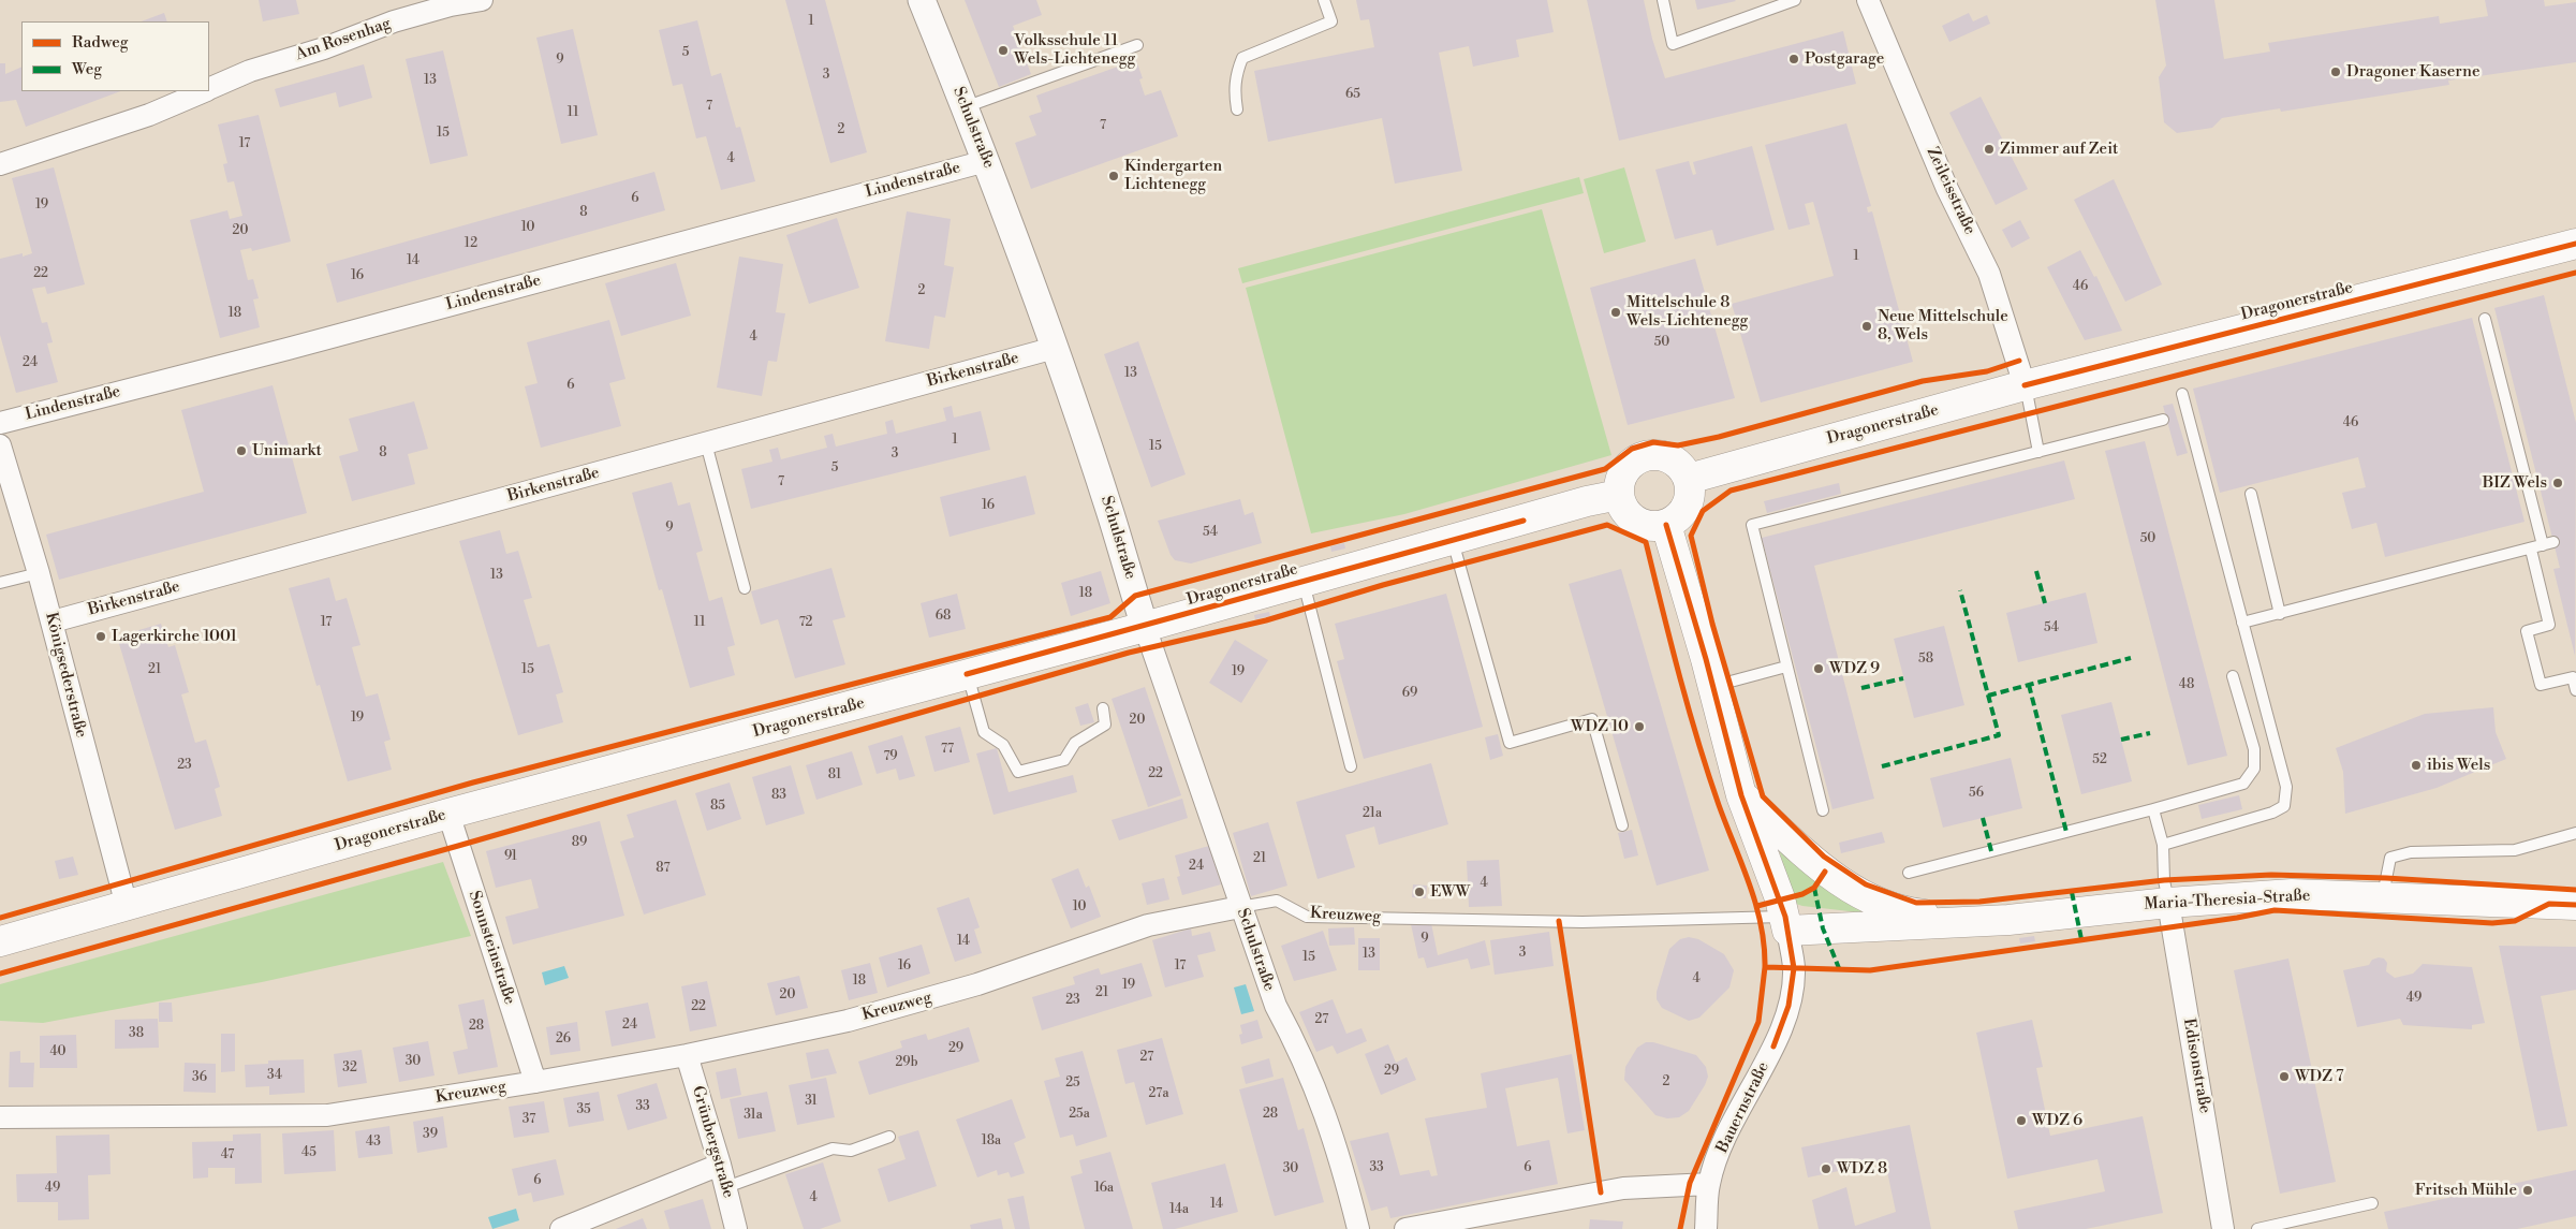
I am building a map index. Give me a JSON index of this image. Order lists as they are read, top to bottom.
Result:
{
  "streets": {
    "main road": ["Dragonerstraße", "Maria-Theresia-Straße", "Bauernstraße"],
    "street": [
      "Am Rosenhag",
      "Schulstraße",
      "Lindenstraße",
      "Zeileisstraße",
      "Birkenstraße",
      "Königsederstraße",
      "Kreuzweg",
      "Sonnsteinstraße",
      "Edisonstraße",
      "Grünbergstraße"
    ]
  },
  "crossings": [
    ["Schulstraße", "Lindenstraße"],
    ["Schulstraße", "Dragonerstraße"],
    ["Schulstraße", "Birkenstraße"],
    ["Schulstraße", "Kreuzweg"],
    ["Zeileisstraße", "Dragonerstraße"],
    ["Dragonerstraße", "Königsederstraße"],
    ["Dragonerstraße", "Sonnsteinstraße"],
    ["Dragonerstraße", "Bauernstraße"],
    ["Birkenstraße", "Königsederstraße"],
    ["Maria-Theresia-Straße", "Kreuzweg"],
    ["Maria-Theresia-Straße", "Edisonstraße"],
    ["Maria-Theresia-Straße", "Bauernstraße"],
    ["Kreuzweg", "Sonnsteinstraße"],
    ["Kreuzweg", "Bauernstraße"],
    ["Kreuzweg", "Grünbergstraße"]
  ],
  "places": [
    "Volksschule 11 Wels-Lichtenegg",
    "Postgarage",
    "Dragoner Kaserne",
    "Zimmer auf Zeit",
    "Kindergarten Lichtenegg",
    "Mittelschule 8 Wels-Lichtenegg",
    "Neue Mittelschule 8, Wels",
    "Unimarkt",
    "BIZ Wels",
    "Lagerkirche 1001",
    "WDZ 9",
    "WDZ 10",
    "ibis Wels",
    "EWW",
    "WDZ 7",
    "WDZ 6",
    "WDZ 8",
    "Fritsch Mühle"
  ],
  "house_numbers": [
    "1",
    "5",
    "9",
    "3",
    "13",
    "65",
    "7",
    "11",
    "7",
    "2",
    "15",
    "17",
    "4",
    "6",
    "19",
    "8",
    "10",
    "20",
    "12",
    "1",
    "14",
    "22",
    "16",
    "46",
    "2",
    "18",
    "4",
    "50",
    "24",
    "13",
    "6",
    "46",
    "1",
    "15",
    "8",
    "3",
    "5",
    "7",
    "16",
    "9",
    "54",
    "50",
    "13",
    "18",
    "68",
    "17",
    "11",
    "72",
    "54",
    "58",
    "21",
    "15",
    "19",
    "48",
    "69",
    "19",
    "20",
    "77",
    "79",
    "52",
    "23",
    "22",
    "81",
    "56",
    "83",
    "85",
    "21a",
    "89",
    "91",
    "21",
    "24",
    "87",
    "4",
    "10",
    "9",
    "14",
    "3",
    "13",
    "15",
    "16",
    "17",
    "4",
    "18",
    "19",
    "21",
    "20",
    "49",
    "23",
    "22",
    "27",
    "24",
    "28",
    "38",
    "26",
    "29",
    "40",
    "27",
    "30",
    "29b",
    "32",
    "29",
    "34",
    "36",
    "2",
    "25",
    "27a",
    "31",
    "33",
    "35",
    "25a",
    "28",
    "31a",
    "37",
    "39",
    "18a",
    "43",
    "45",
    "47",
    "33",
    "6",
    "30",
    "6",
    "49",
    "16a",
    "4",
    "14",
    "14a"
  ],
  "legend": ["Radweg", "Weg"]
}
